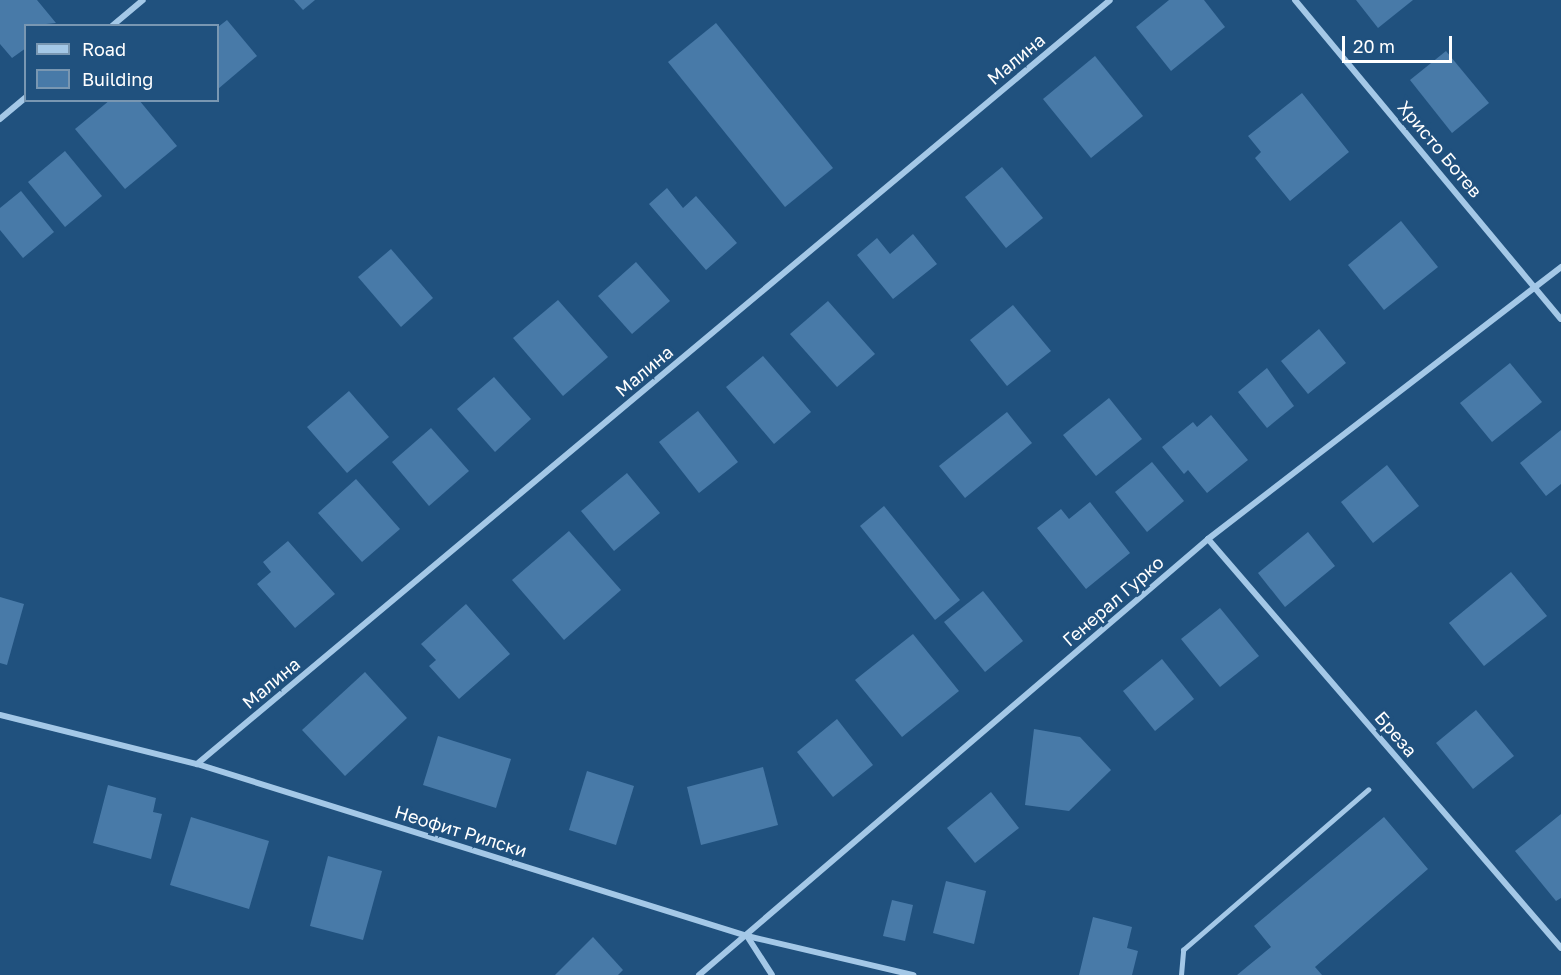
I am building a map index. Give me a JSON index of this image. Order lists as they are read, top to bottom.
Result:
{
  "streets": {
    "street": [
      "Малина",
      "Христо Ботев",
      "Генерал Гурко",
      "Бреза",
      "Неофит Рилски"
    ]
  },
  "crossings": [
    ["Малина", "Неофит Рилски"],
    ["Христо Ботев", "Генерал Гурко"],
    ["Генерал Гурко", "Бреза"],
    ["Генерал Гурко", "Неофит Рилски"]
  ],
  "legend": ["Road", "Building"],
  "scale_bar": "20 m"
}
